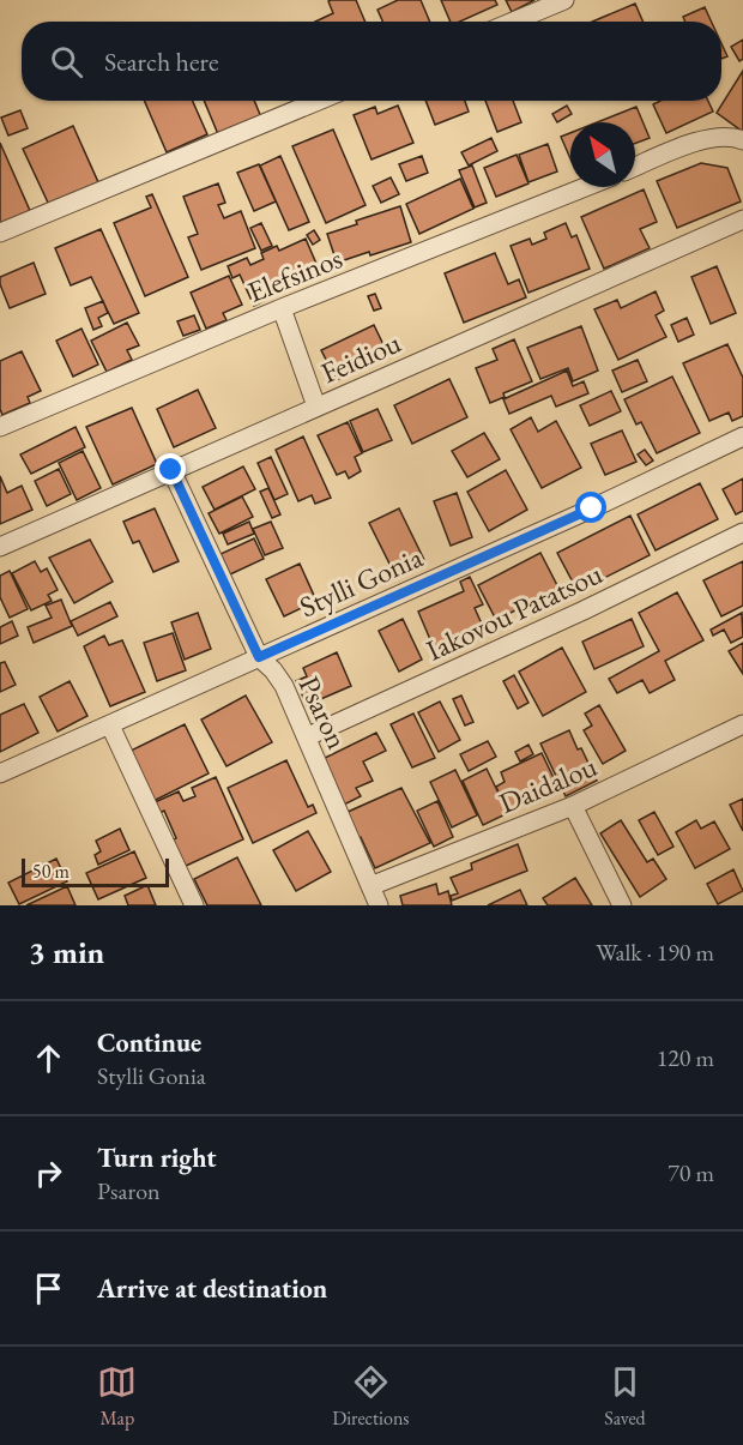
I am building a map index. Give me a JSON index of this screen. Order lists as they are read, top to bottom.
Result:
{
  "streets": {
    "street": [
      "Elefsinos",
      "Feidiou",
      "Stylli Gonia",
      "Iakovou Patatsou",
      "Psaron",
      "Daidalou"
    ]
  },
  "crossings": [
    ["Feidiou", "Psaron"],
    ["Stylli Gonia", "Psaron"],
    ["Iakovou Patatsou", "Psaron"],
    ["Psaron", "Daidalou"]
  ],
  "scale_bar": "50 m",
  "north": "top left",
  "page": {
    "search": "Search here",
    "scale": "50 m",
    "heading": ["3 min", "Walk · 190 m"],
    "list": [
      ["Continue", "Stylli Gonia", "120 m"],
      ["Turn right", "Psaron", "70 m"],
      "Arrive at destination"
    ],
    "nav": ["Map", "Directions", "Saved"]
  }
}
